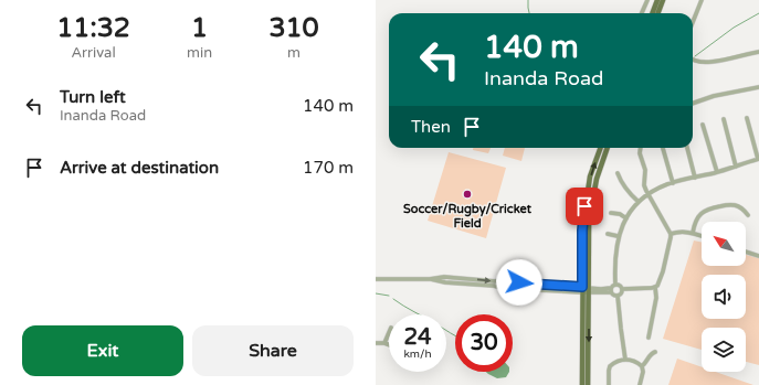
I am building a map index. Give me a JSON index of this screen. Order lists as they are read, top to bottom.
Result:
{
  "places": ["Soccer/Rugby/Cricket Field"],
  "north": "top left",
  "page": {
    "eta": [
      "11:32",
      "Arrival",
      "1",
      "min",
      "310",
      "m"
    ],
    "turn": ["140 m", "Inanda Road"],
    "list": [
      {
        "name": "Turn left",
        "note": "Inanda Road",
        "value": "140 m"
      },
      {
        "name": "Arrive at destination",
        "value": "170 m"
      }
    ],
    "then": "Then",
    "speed": "24 km/h",
    "limit": "30",
    "buttons": ["Exit", "Share"]
  }
}
